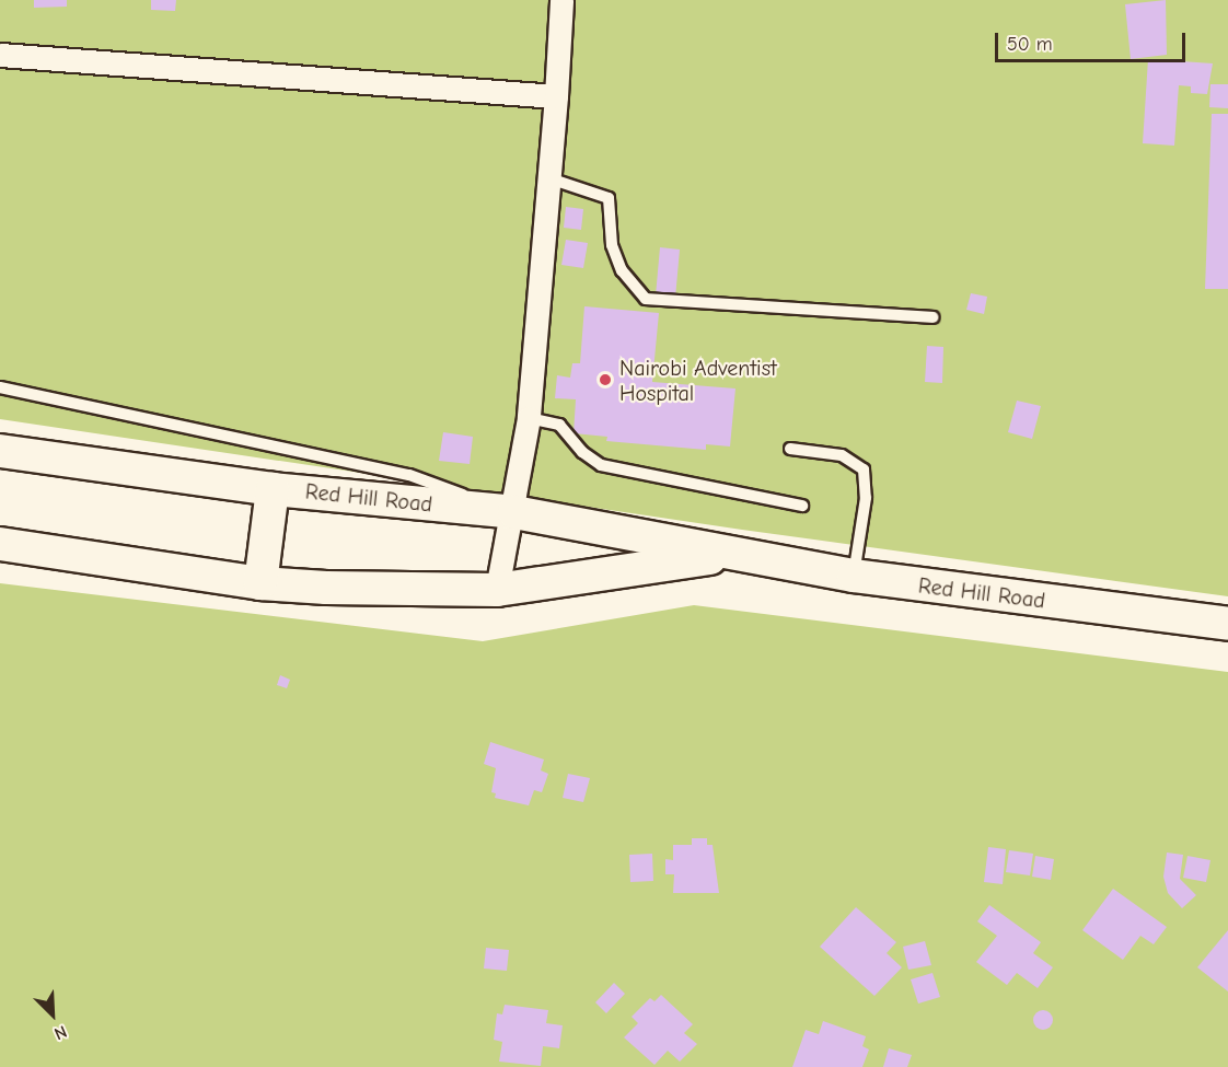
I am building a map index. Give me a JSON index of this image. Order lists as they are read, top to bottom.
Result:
{
  "streets": {
    "main road": ["Red Hill Road"]
  },
  "places": ["Nairobi Adventist Hospital"],
  "scale_bar": "50 m",
  "north": "bottom right"
}
